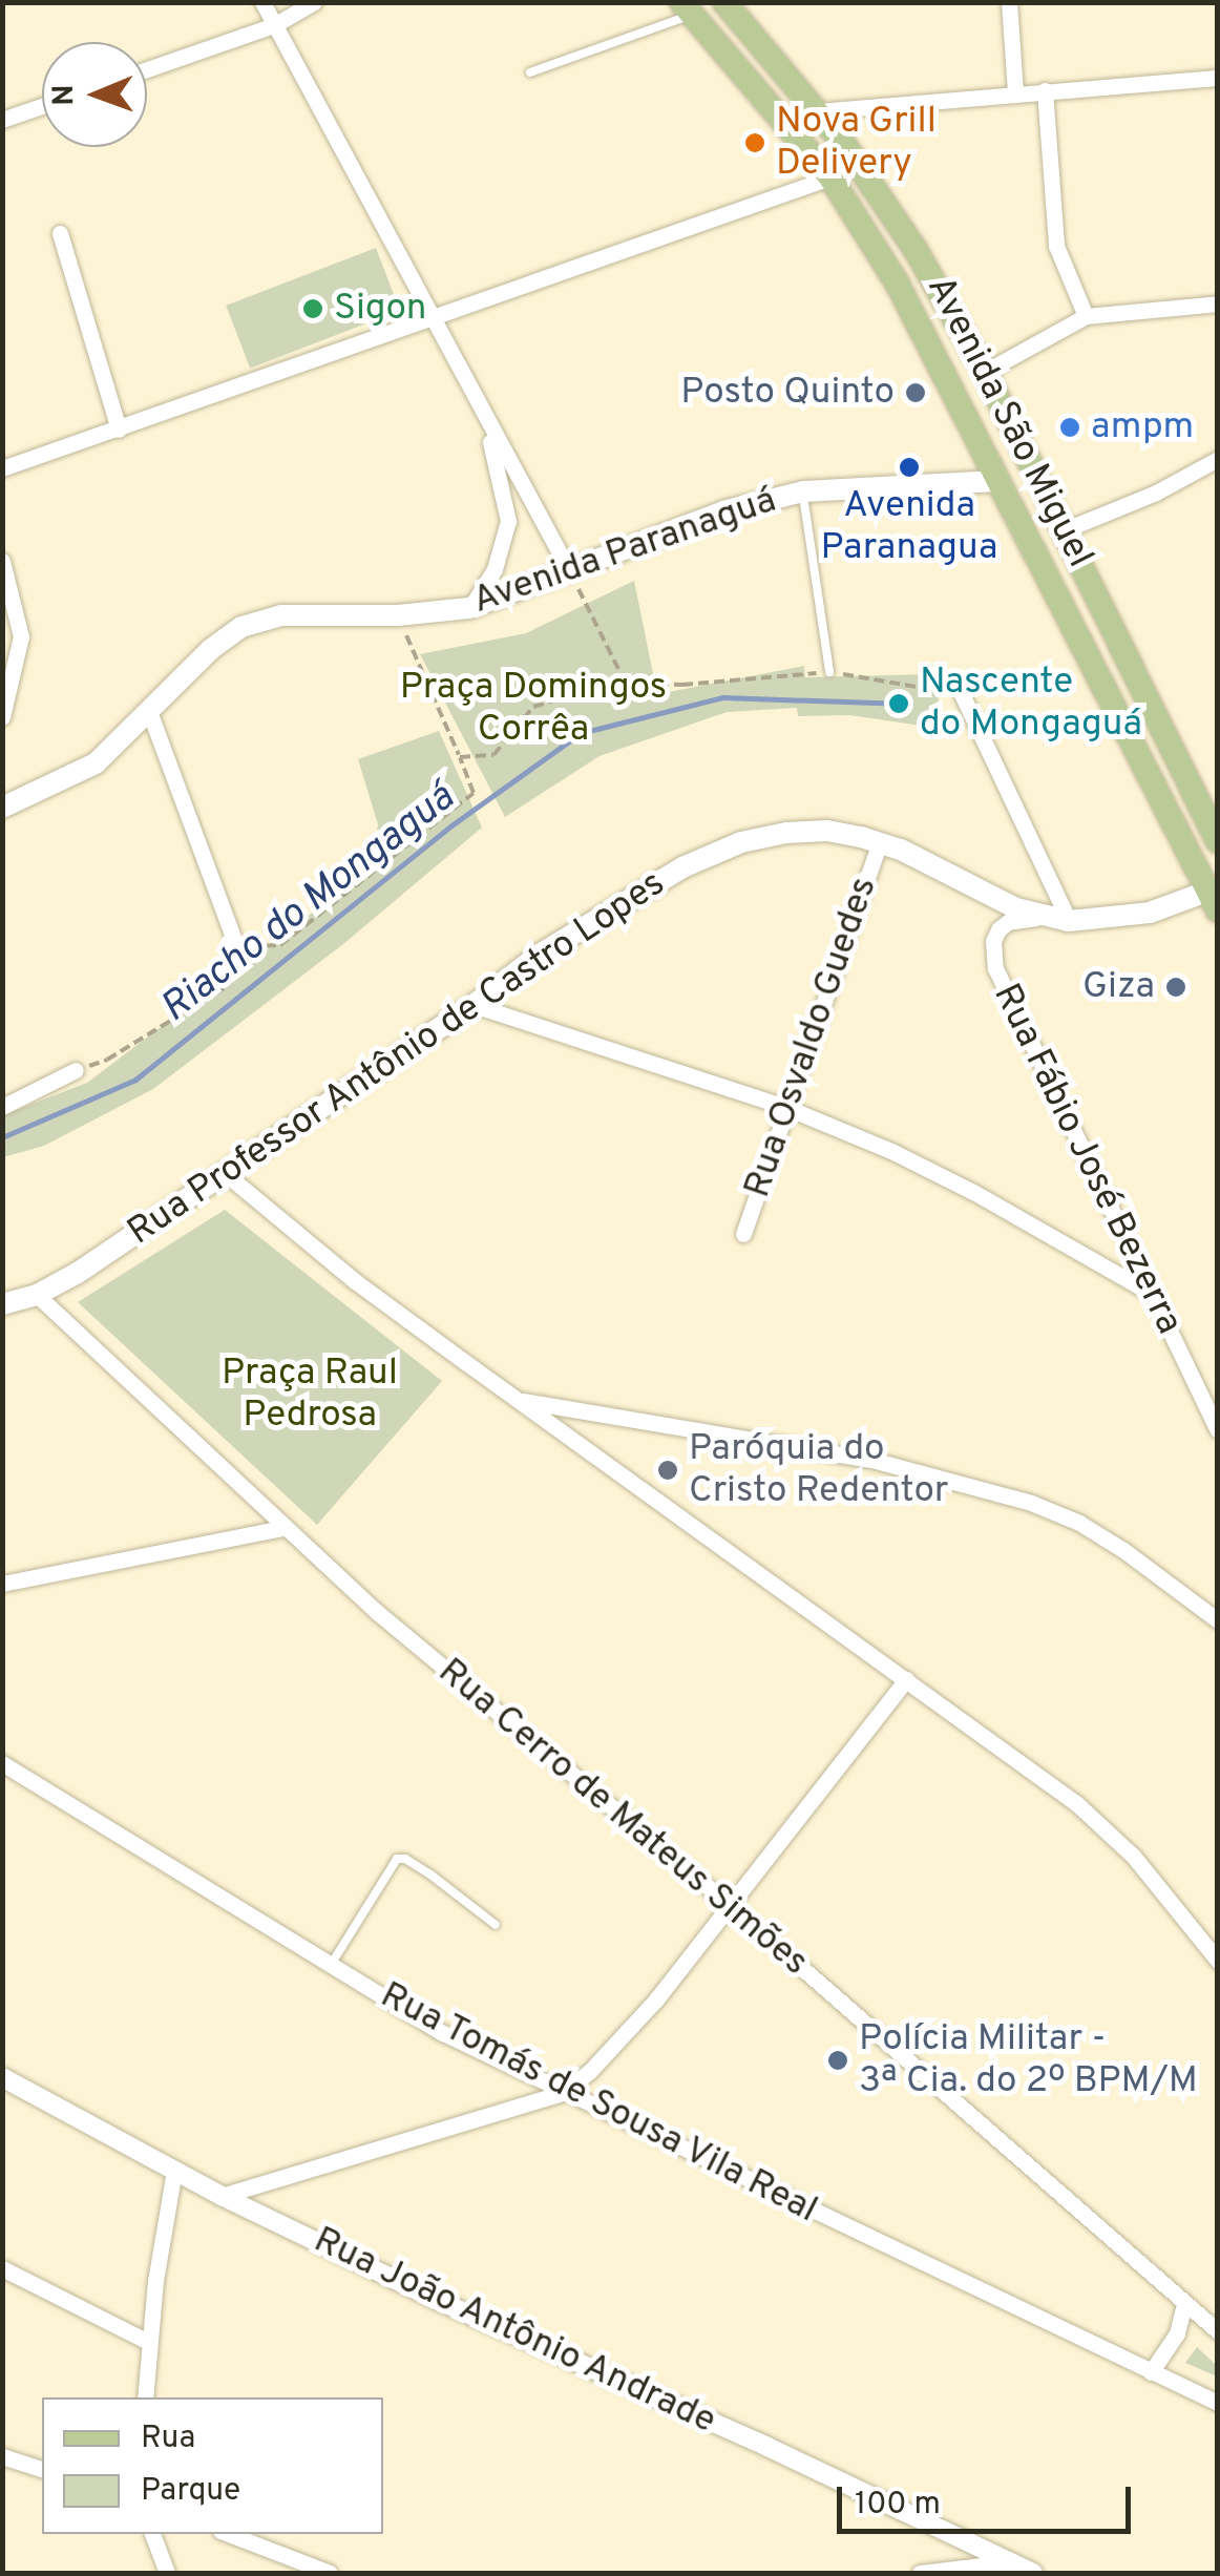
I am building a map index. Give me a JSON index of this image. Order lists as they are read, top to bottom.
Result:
{
  "streets": {
    "main road": ["Avenida São Miguel", "Avenida Paranaguá", "Rua Professor Antônio de Castro Lopes"],
    "street": [
      "Rua Osvaldo Guedes",
      "Rua Fábio José Bezerra",
      "Rua Cerro de Mateus Simões",
      "Rua Tomás de Sousa Vila Real",
      "Rua João Antônio Andrade"
    ]
  },
  "crossings": [
    ["Avenida São Miguel", "Avenida Paranaguá"],
    ["Avenida São Miguel", "Rua Professor Antônio de Castro Lopes"],
    ["Rua Osvaldo Guedes", "Rua Professor Antônio de Castro Lopes"],
    ["Rua Professor Antônio de Castro Lopes", "Rua Fábio José Bezerra"],
    ["Rua Professor Antônio de Castro Lopes", "Rua Cerro de Mateus Simões"]
  ],
  "water": ["Riacho do Mongaguá"],
  "parks": ["Praça Domingos Corrêa", "Praça Raul Pedrosa"],
  "places": [
    "Nova Grill Delivery",
    "Sigon",
    "Posto Quinto",
    "ampm",
    "Avenida Paranagua",
    "Nascente do Mongaguá",
    "Giza",
    "Paróquia do Cristo Redentor",
    "Polícia Militar - 3ª Cia. do 2º BPM/M"
  ],
  "legend": ["Rua", "Parque"],
  "scale_bar": "100 m",
  "north": "left"
}
